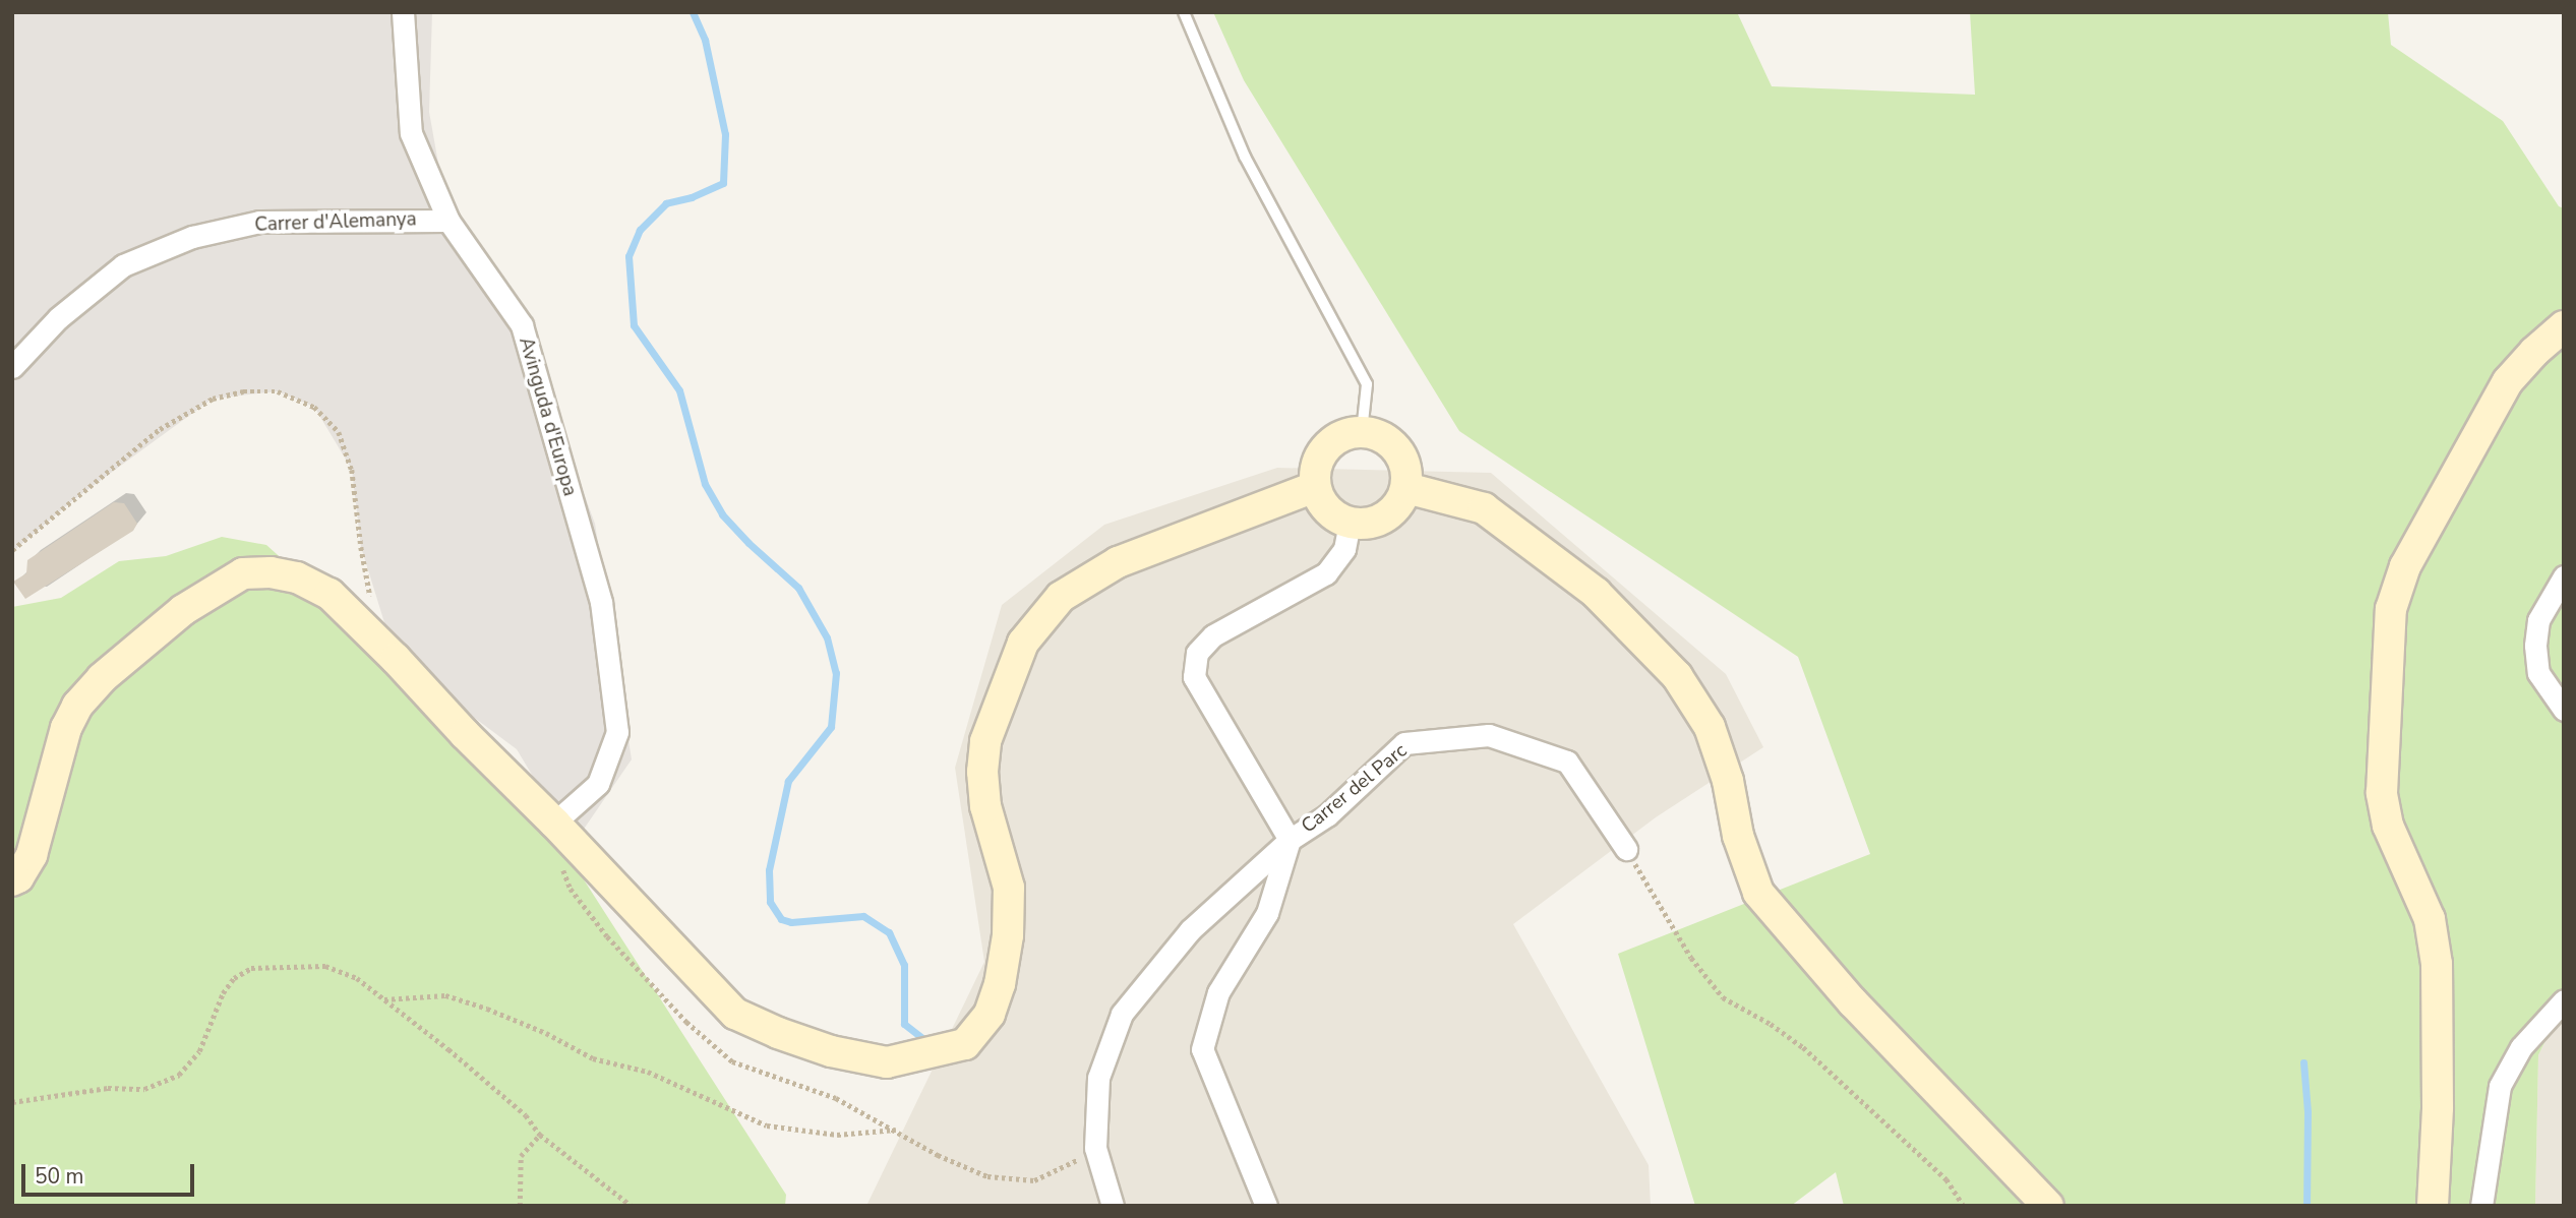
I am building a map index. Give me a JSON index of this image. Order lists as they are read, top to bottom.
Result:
{
  "streets": {
    "street": ["Carrer d'Alemanya", "Avinguda d'Europa", "Carrer del Parc"]
  },
  "crossings": [
    ["Carrer d'Alemanya", "Avinguda d'Europa"]
  ],
  "scale_bar": "50 m"
}
